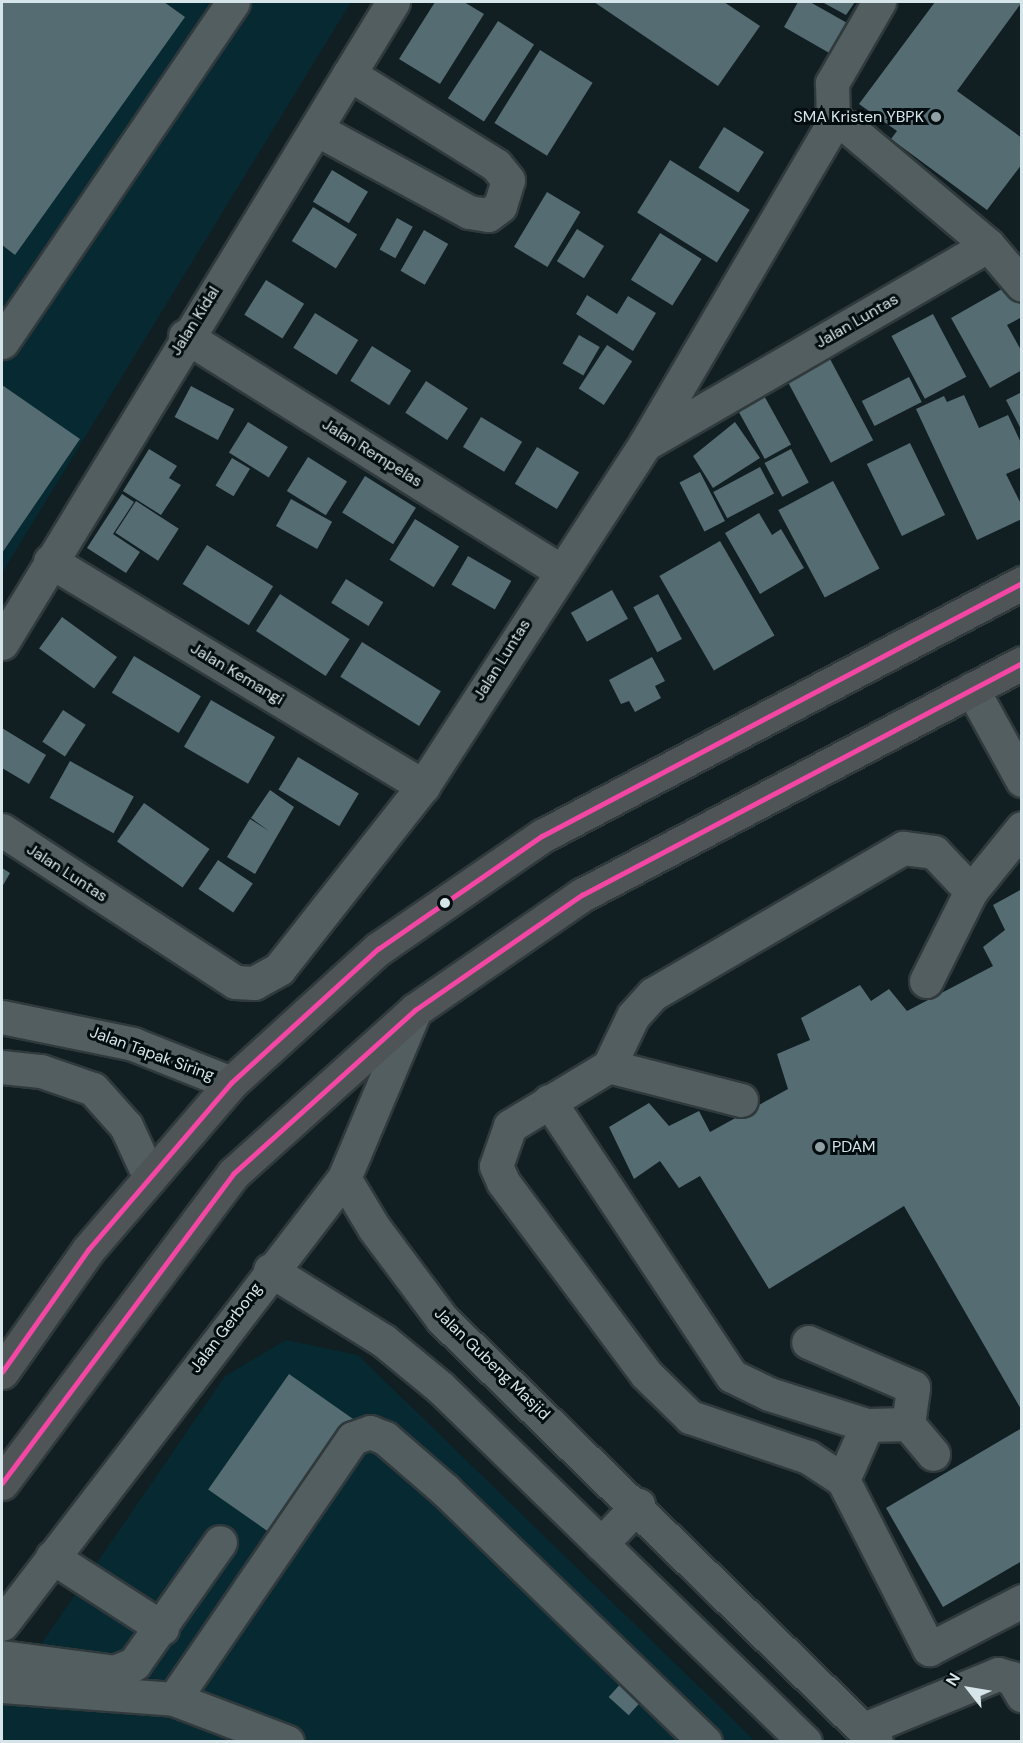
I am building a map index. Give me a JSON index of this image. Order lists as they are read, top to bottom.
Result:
{
  "streets": {
    "street": [
      "Jalan Kidal",
      "Jalan Luntas",
      "Jalan Rempelas",
      "Jalan Kemangi",
      "Jalan Tapak Siring",
      "Jalan Gerbong",
      "Jalan Gubeng Masjid"
    ]
  },
  "crossings": [
    ["Jalan Kidal", "Jalan Rempelas"],
    ["Jalan Kidal", "Jalan Kemangi"],
    ["Jalan Luntas", "Jalan Rempelas"],
    ["Jalan Luntas", "Jalan Kemangi"],
    ["Jalan Gerbong", "Jalan Gubeng Masjid"]
  ],
  "places": ["SMA Kristen YBPK", "PDAM"],
  "north": "top left"
}
